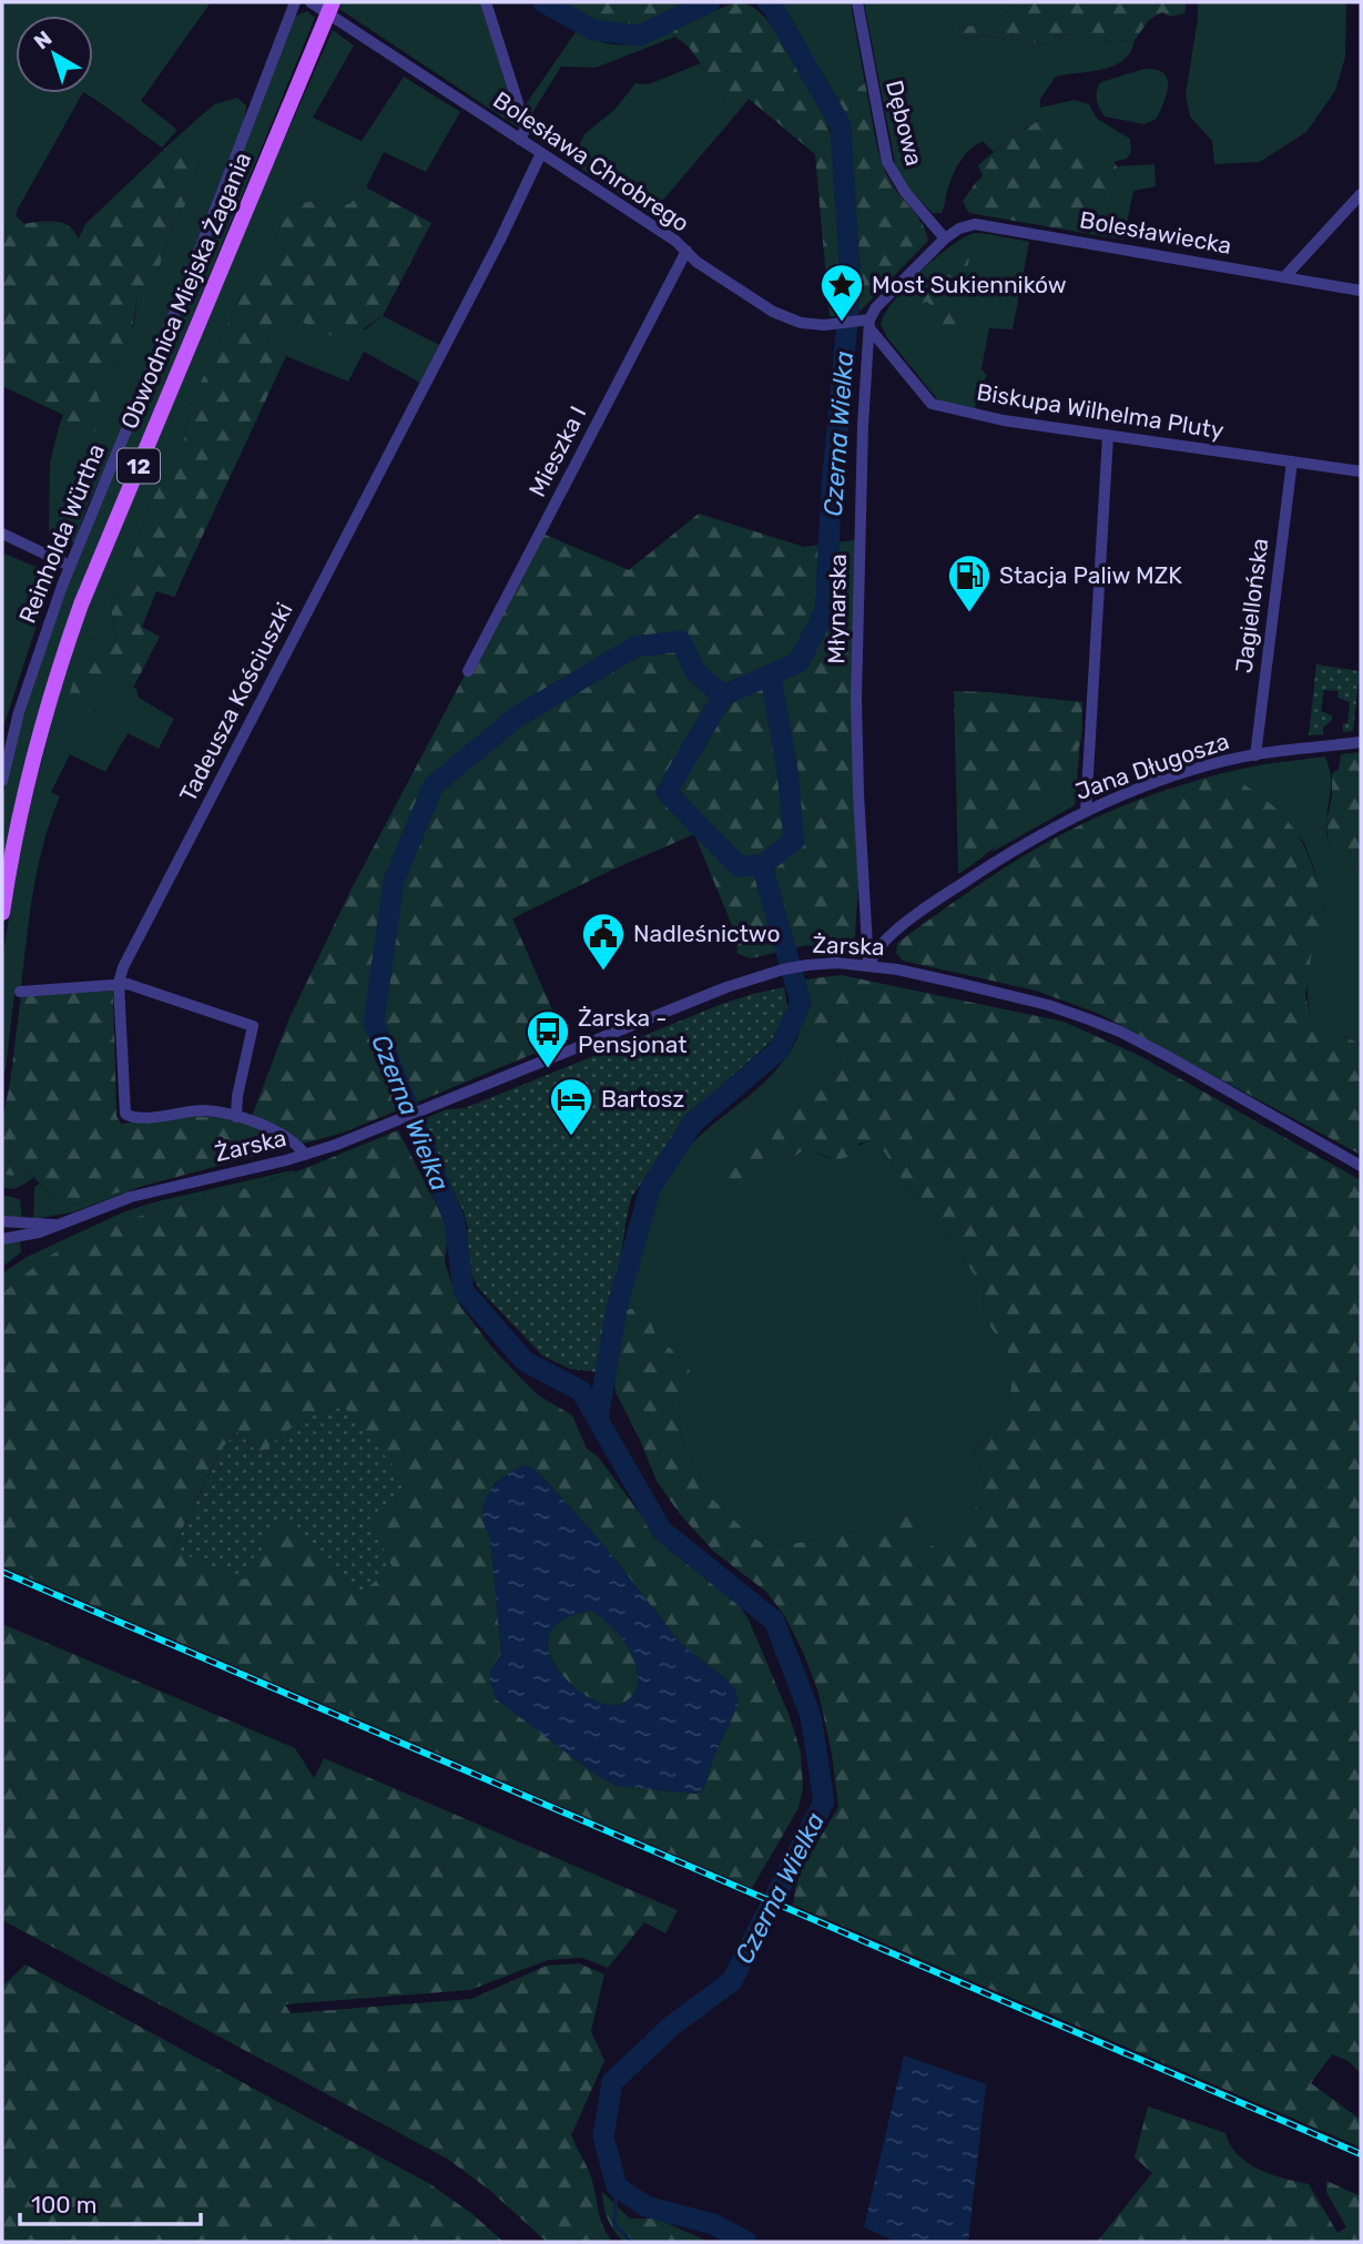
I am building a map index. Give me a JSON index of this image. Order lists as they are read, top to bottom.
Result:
{
  "streets": {
    "main road": ["Obwodnica Miejska Żagania", "12"],
    "street": [
      "Dębowa",
      "Bolesława Chrobrego",
      "Bolesławiecka",
      "Biskupa Wilhelma Pluty",
      "Mieszka I",
      "Reinholda Würtha",
      "Jagiellońska",
      "Młynarska",
      "Tadeusza Kościuszki",
      "Jana Długosza",
      "Żarska"
    ]
  },
  "crossings": [
    ["Dębowa", "Bolesławiecka"],
    ["Bolesława Chrobrego", "Biskupa Wilhelma Pluty"],
    ["Bolesława Chrobrego", "Mieszka I"],
    ["Bolesława Chrobrego", "Młynarska"],
    ["Bolesława Chrobrego", "Tadeusza Kościuszki"],
    ["Biskupa Wilhelma Pluty", "Jagiellońska"],
    ["Biskupa Wilhelma Pluty", "Młynarska"],
    ["Jagiellońska", "Jana Długosza"],
    ["Młynarska", "Jana Długosza"],
    ["Młynarska", "Żarska"],
    ["Tadeusza Kościuszki", "Żarska"],
    ["Jana Długosza", "Żarska"]
  ],
  "water": ["Czerna Wielka"],
  "places": {
    "place": ["Most Sukienników"],
    "fuel station": ["Stacja Paliw MZK"],
    "public building": ["Nadleśnictwo"],
    "bus stop": ["Żarska - Pensjonat"],
    "hotel": ["Bartosz"]
  },
  "scale_bar": "100 m",
  "north": "top left"
}
